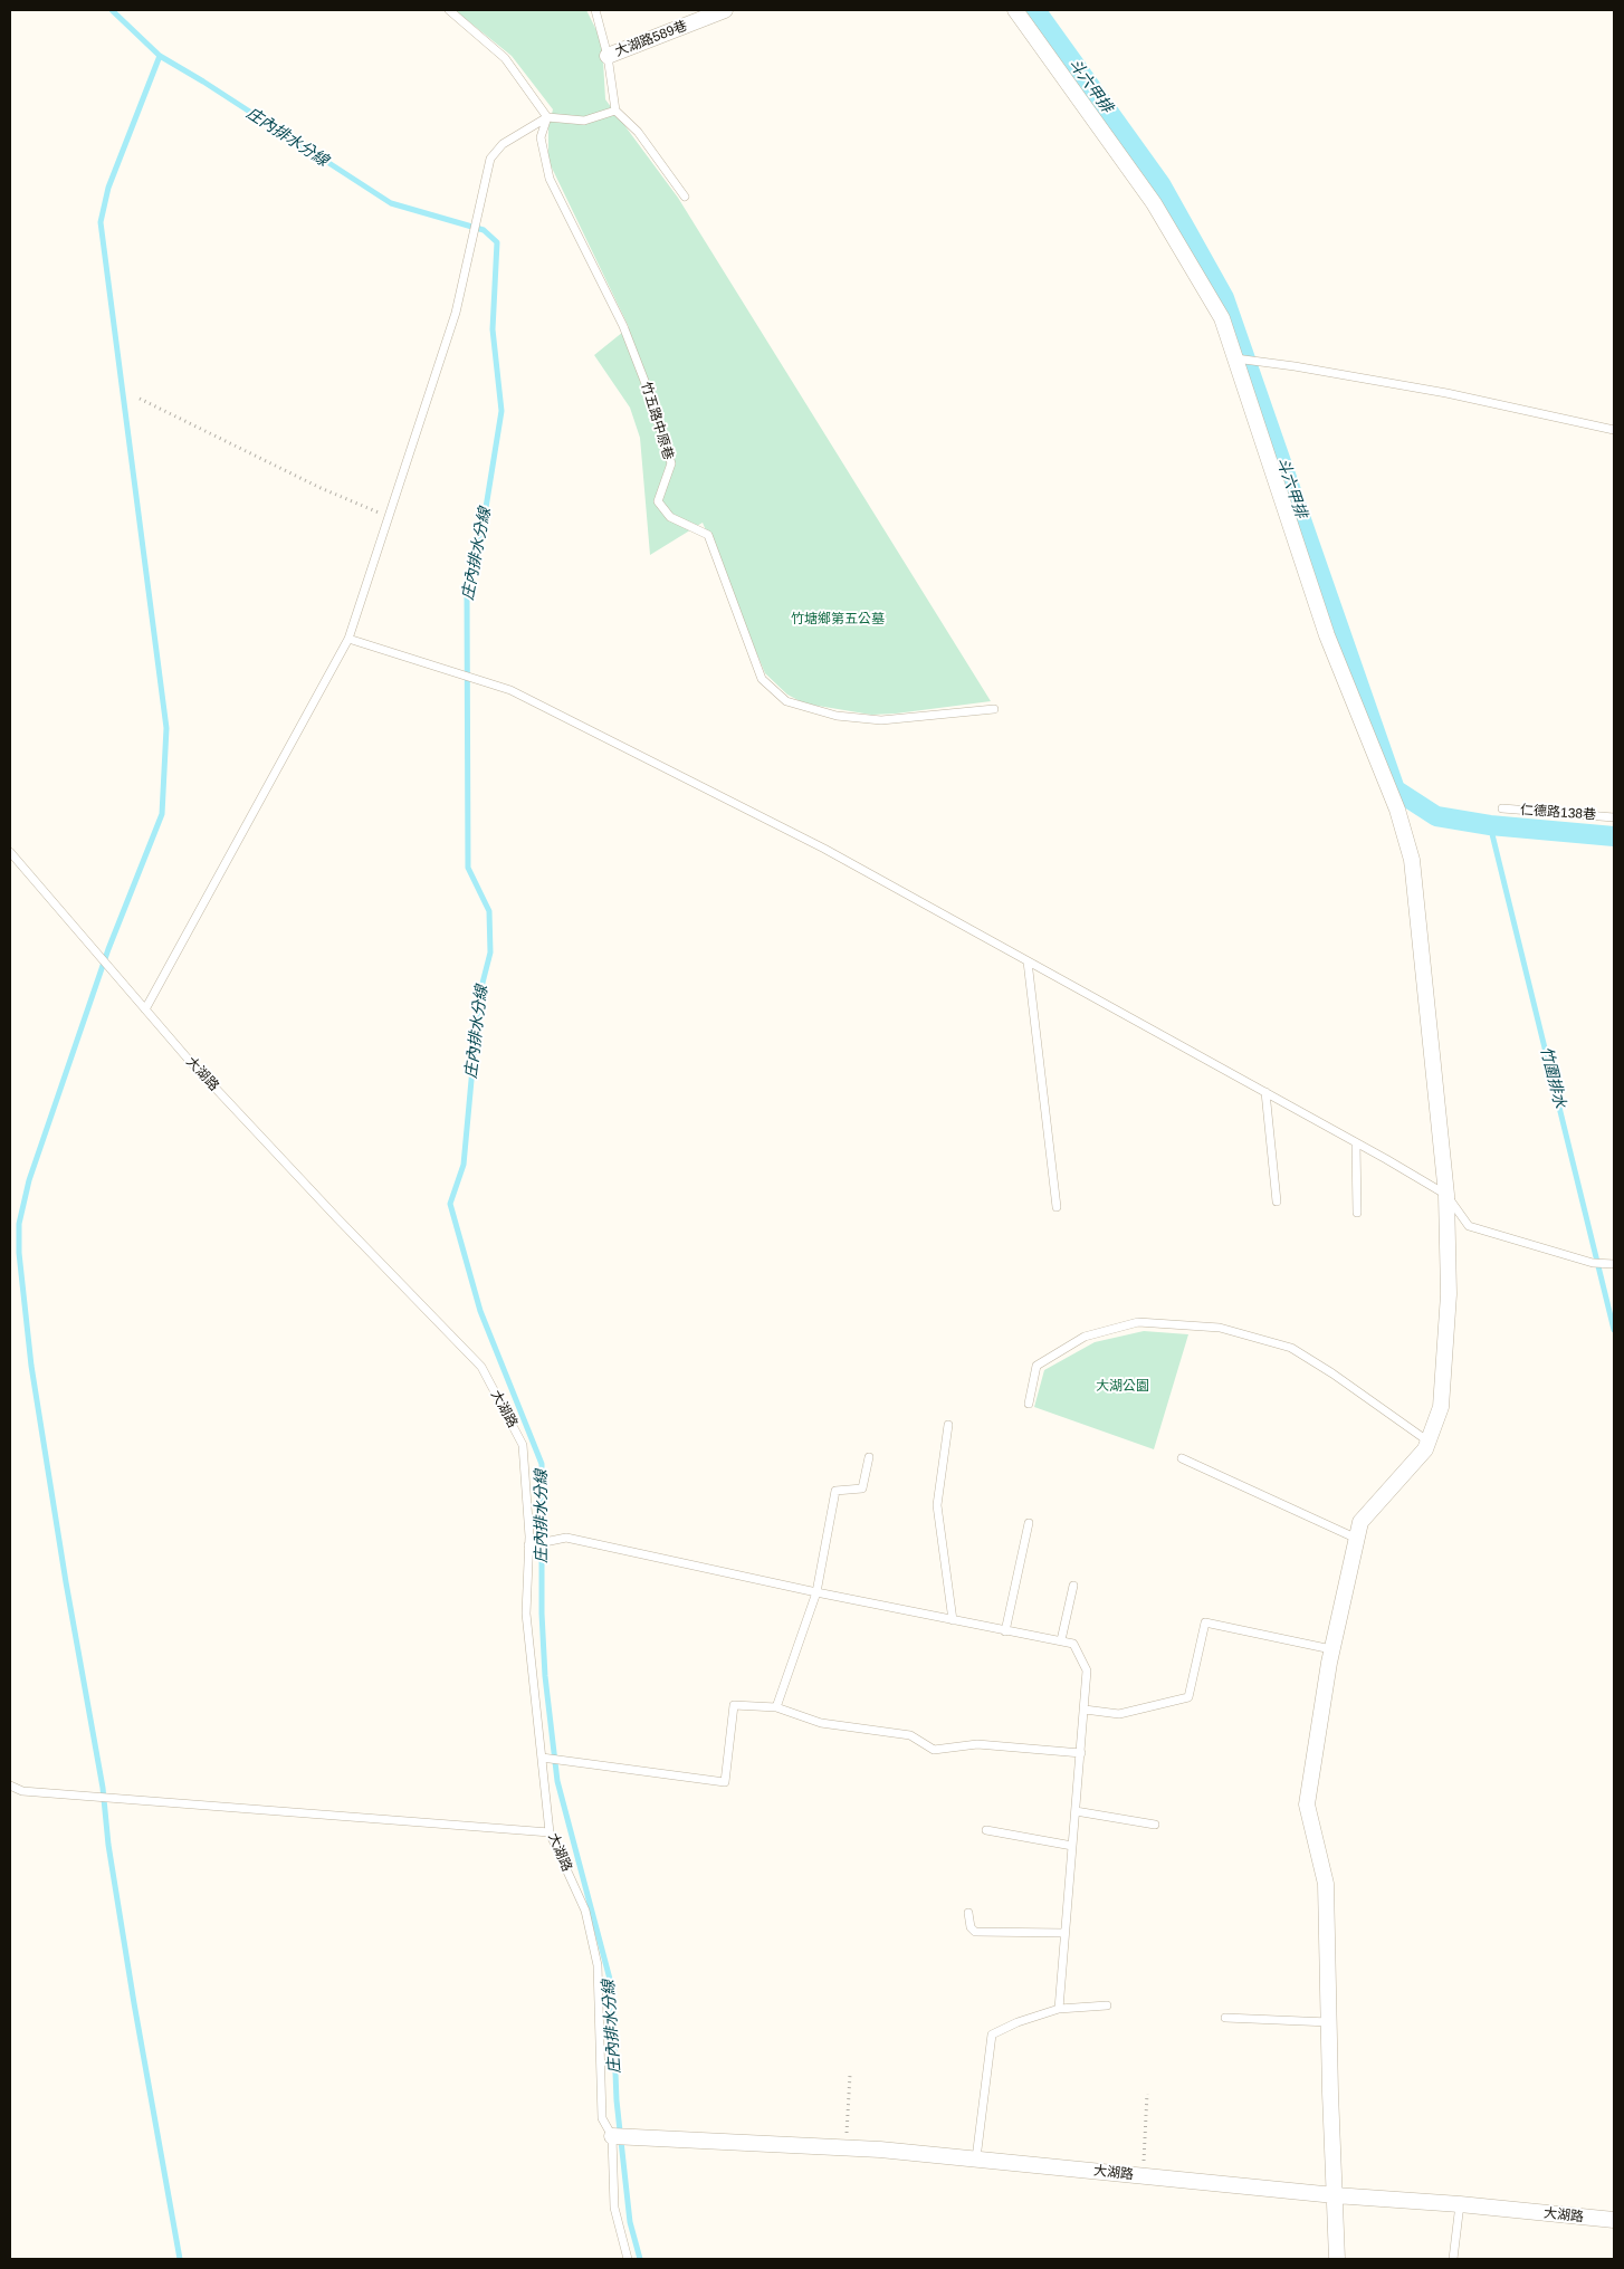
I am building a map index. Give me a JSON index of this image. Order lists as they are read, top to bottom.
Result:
{
  "streets": {
    "street": ["大湖路589巷", "大湖路"],
    "lane": ["竹五路中原巷", "仁德路138巷"]
  },
  "water": ["斗六甲排", "庄內排水分線", "竹圍排水"],
  "parks": ["竹塘鄉第五公墓", "大湖公園"]
}
